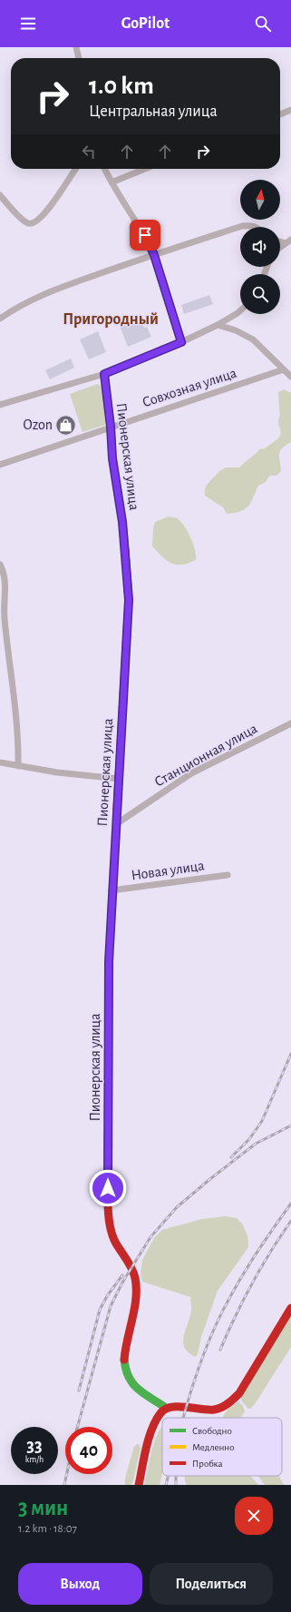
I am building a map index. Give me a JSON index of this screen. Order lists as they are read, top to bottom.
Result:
{
  "streets": {
    "street": [
      "Совхозная улица",
      "Пионерская улица",
      "Станционная улица",
      "Новая улица"
    ]
  },
  "crossings": [
    ["Совхозная улица", "Пионерская улица"],
    ["Пионерская улица", "Станционная улица"],
    ["Пионерская улица", "Новая улица"]
  ],
  "districts": ["Пригородный"],
  "places": {
    "shop": ["Ozon"]
  },
  "legend": ["Свободно", "Медленно", "Пробка"],
  "north": "top",
  "page": {
    "header": "GoPilot",
    "turn": ["1.0 km", "Центральная улица"],
    "speed": "33 km/h",
    "limit": "40",
    "heading": ["3 мин", "1.2 km · 18:07"],
    "buttons": ["Выход", "Поделиться"]
  }
}
